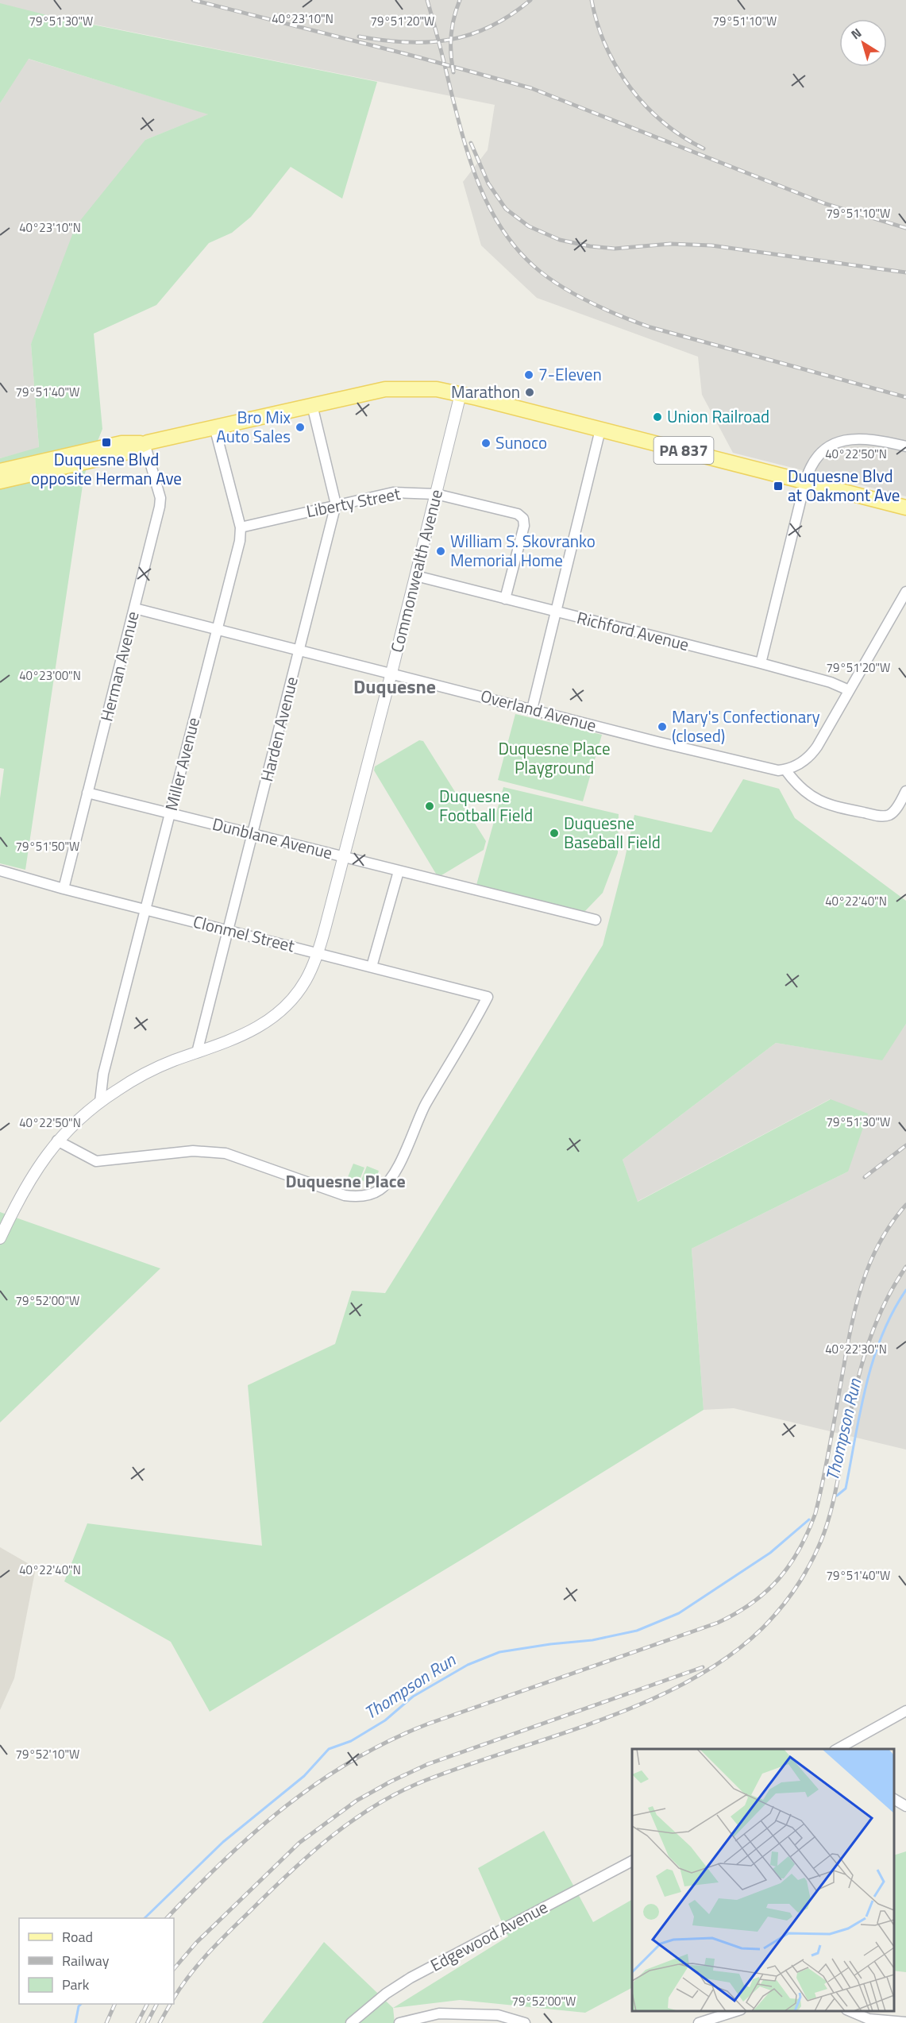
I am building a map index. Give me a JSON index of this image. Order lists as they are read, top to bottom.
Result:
{
  "streets": {
    "main road": ["PA 837"],
    "street": [
      "Liberty Street",
      "Commonwealth Avenue",
      "Richford Avenue",
      "Herman Avenue",
      "Overland Avenue",
      "Harden Avenue",
      "Miller Avenue",
      "Dunblane Avenue",
      "Clonmel Street",
      "Edgewood Avenue"
    ]
  },
  "crossings": [
    ["PA 837", "Commonwealth Avenue"],
    ["PA 837", "Herman Avenue"],
    ["PA 837", "Harden Avenue"],
    ["PA 837", "Miller Avenue"],
    ["Liberty Street", "Commonwealth Avenue"],
    ["Liberty Street", "Richford Avenue"],
    ["Liberty Street", "Harden Avenue"],
    ["Liberty Street", "Miller Avenue"],
    ["Commonwealth Avenue", "Richford Avenue"],
    ["Commonwealth Avenue", "Overland Avenue"],
    ["Commonwealth Avenue", "Harden Avenue"],
    ["Commonwealth Avenue", "Miller Avenue"],
    ["Commonwealth Avenue", "Dunblane Avenue"],
    ["Commonwealth Avenue", "Clonmel Street"],
    ["Herman Avenue", "Overland Avenue"],
    ["Herman Avenue", "Dunblane Avenue"],
    ["Herman Avenue", "Clonmel Street"],
    ["Overland Avenue", "Harden Avenue"],
    ["Overland Avenue", "Miller Avenue"],
    ["Harden Avenue", "Dunblane Avenue"],
    ["Harden Avenue", "Clonmel Street"],
    ["Miller Avenue", "Dunblane Avenue"],
    ["Miller Avenue", "Clonmel Street"]
  ],
  "districts": ["Duquesne", "Duquesne Place"],
  "water": ["Thompson Run"],
  "parks": ["Duquesne Place Playground"],
  "places": {
    "other": [
      "7-Eleven",
      "Marathon",
      "Union Railroad",
      "Bro Mix Auto Sales",
      "Sunoco",
      "William S. Skovranko Memorial Home",
      "Mary's Confectionary (closed)",
      "Duquesne Football Field",
      "Duquesne Baseball Field"
    ],
    "transit": ["Duquesne Blvd opposite Herman Ave", "Duquesne Blvd at Oakmont Ave"]
  },
  "legend": ["Road", "Railway", "Park"],
  "north": "top left",
  "coordinates": [
    "40°23'10\"N",
    "79°51'30\"W",
    "79°51'20\"W",
    "79°51'10\"W",
    "79°51'40\"W",
    "40°22'50\"N",
    "40°23'00\"N",
    "79°51'50\"W",
    "40°22'40\"N",
    "79°52'00\"W",
    "40°22'30\"N",
    "79°52'10\"W"
  ]
}
